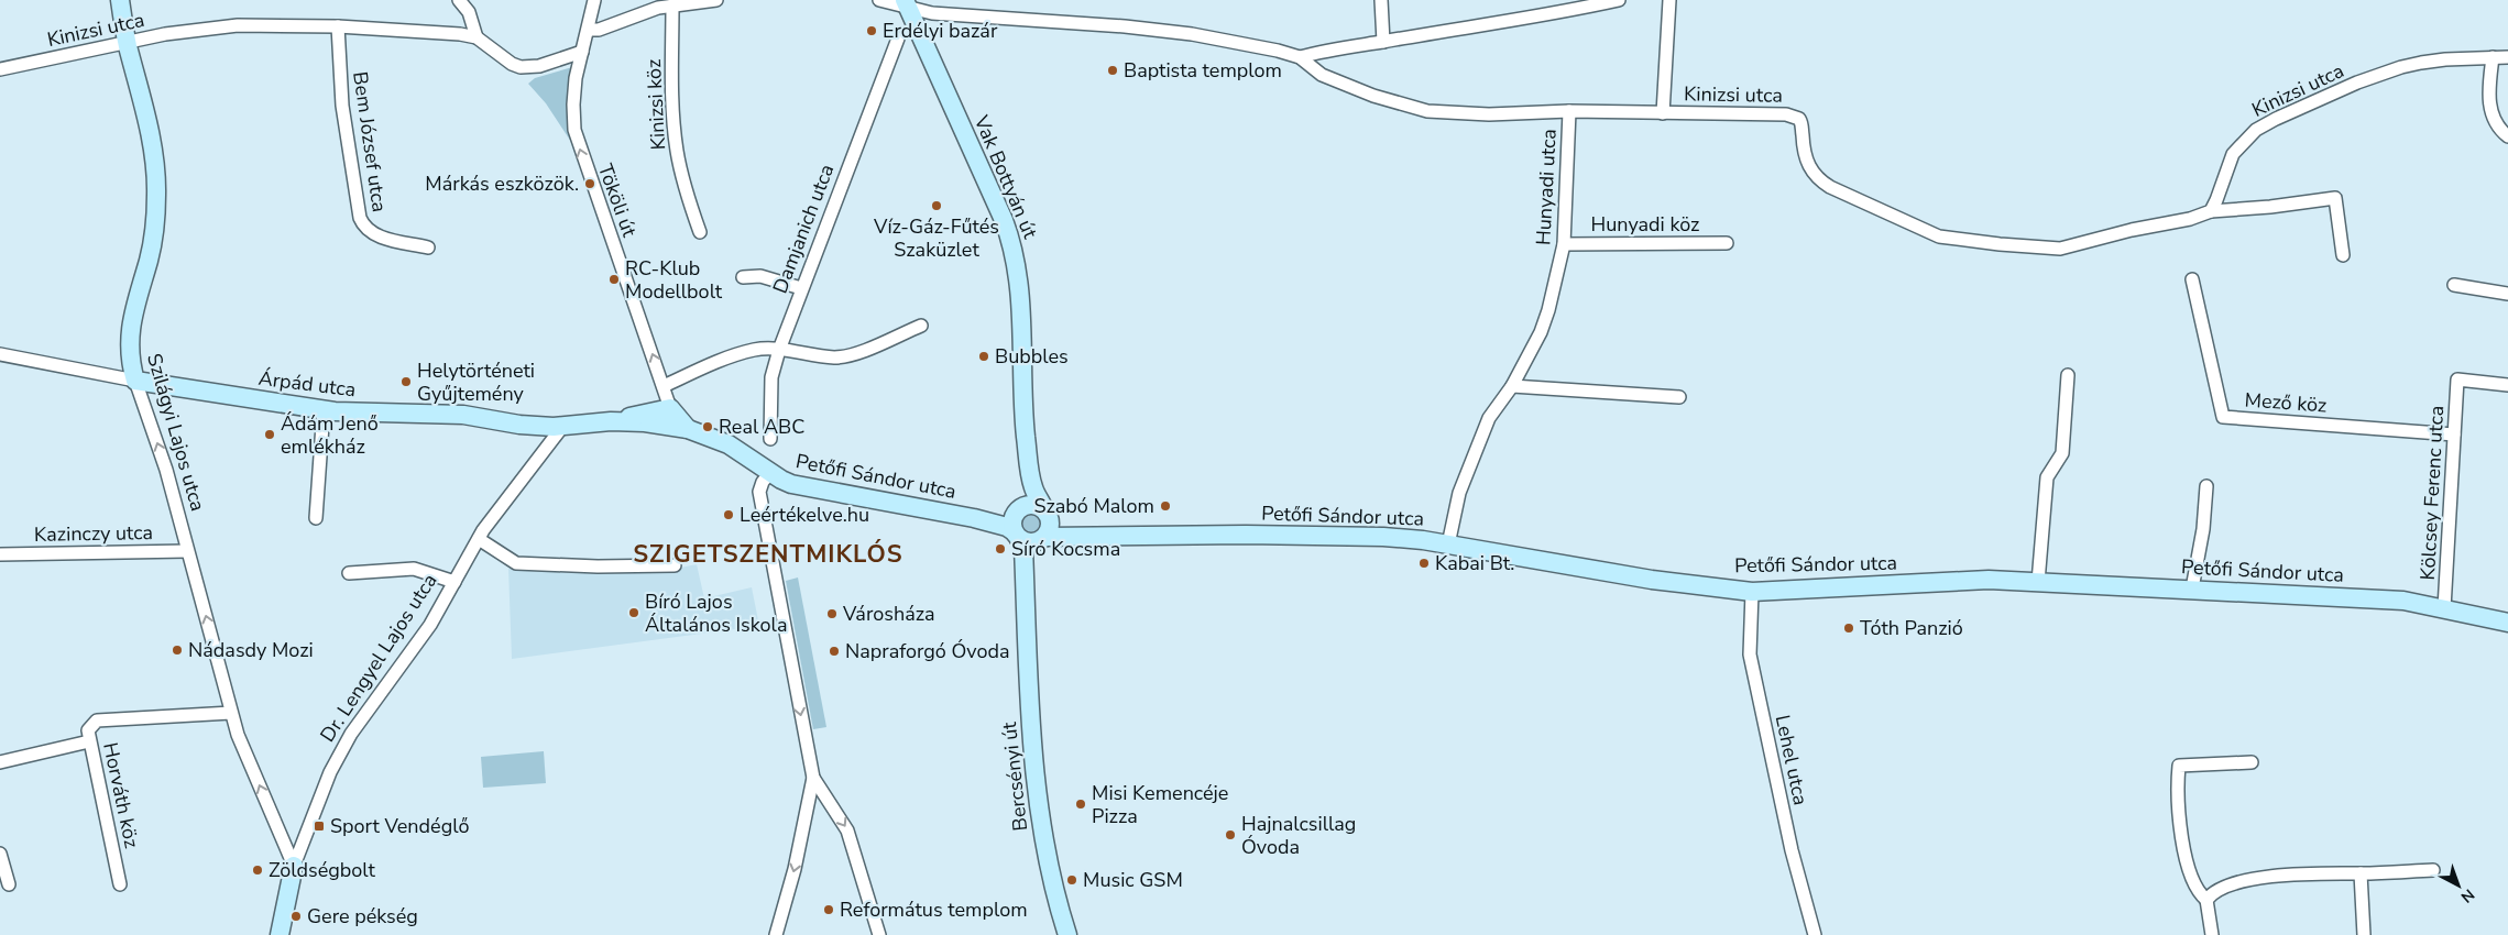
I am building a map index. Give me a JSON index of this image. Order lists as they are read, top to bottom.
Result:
{
  "streets": {
    "street": [
      "Kinizsi utca",
      "Kinizsi köz",
      "Bem József utca",
      "Vak Bottyán út",
      "Hunyadi utca",
      "Tököli út",
      "Hunyadi köz",
      "Damjanich utca",
      "Árpád utca",
      "Mező köz",
      "Szilágyi Lajos utca",
      "Petőfi Sándor utca",
      "Kölcsey Ferenc utca",
      "Kazinczy utca",
      "Dr. Lengyel Lajos utca",
      "Lehel utca",
      "Bercsényi út",
      "Horváth köz"
    ]
  },
  "crossings": [
    ["Kinizsi utca", "Bem József utca"],
    ["Kinizsi utca", "Vak Bottyán út"],
    ["Kinizsi utca", "Hunyadi utca"],
    ["Kinizsi utca", "Szilágyi Lajos utca"],
    ["Vak Bottyán út", "Petőfi Sándor utca"],
    ["Vak Bottyán út", "Bercsényi út"],
    ["Hunyadi utca", "Hunyadi köz"],
    ["Hunyadi utca", "Petőfi Sándor utca"],
    ["Tököli út", "Árpád utca"],
    ["Árpád utca", "Szilágyi Lajos utca"],
    ["Árpád utca", "Petőfi Sándor utca"],
    ["Árpád utca", "Dr. Lengyel Lajos utca"],
    ["Mező köz", "Kölcsey Ferenc utca"],
    ["Szilágyi Lajos utca", "Kazinczy utca"],
    ["Szilágyi Lajos utca", "Dr. Lengyel Lajos utca"],
    ["Szilágyi Lajos utca", "Horváth köz"],
    ["Petőfi Sándor utca", "Kölcsey Ferenc utca"],
    ["Petőfi Sándor utca", "Lehel utca"],
    ["Petőfi Sándor utca", "Bercsényi út"]
  ],
  "one_way": ["Tököli út", "Szilágyi Lajos utca"],
  "districts": ["SZIGETSZENTMIKLÓS"],
  "places": {
    "other": [
      "Erdélyi bazár",
      "Baptista templom",
      "Márkás eszközök.",
      "Víz-Gáz-Fűtés Szaküzlet",
      "RC-Klub Modellbolt",
      "Bubbles",
      "Helytörténeti Gyűjtemény",
      "Real ABC",
      "Ádám Jenő emlékház",
      "Szabó Malom",
      "Leértékelve.hu",
      "Síró Kocsma",
      "Kabai Bt.",
      "Bíró Lajos Általános Iskola",
      "Városháza",
      "Tóth Panzió",
      "Nádasdy Mozi",
      "Napraforgó Óvoda",
      "Misi Kemencéje Pizza",
      "Hajnalcsillag Óvoda",
      "Zöldségbolt",
      "Music GSM",
      "Református templom",
      "Gere pékség"
    ],
    "transit": ["Sport Vendéglő"]
  },
  "north": "bottom right"
}
